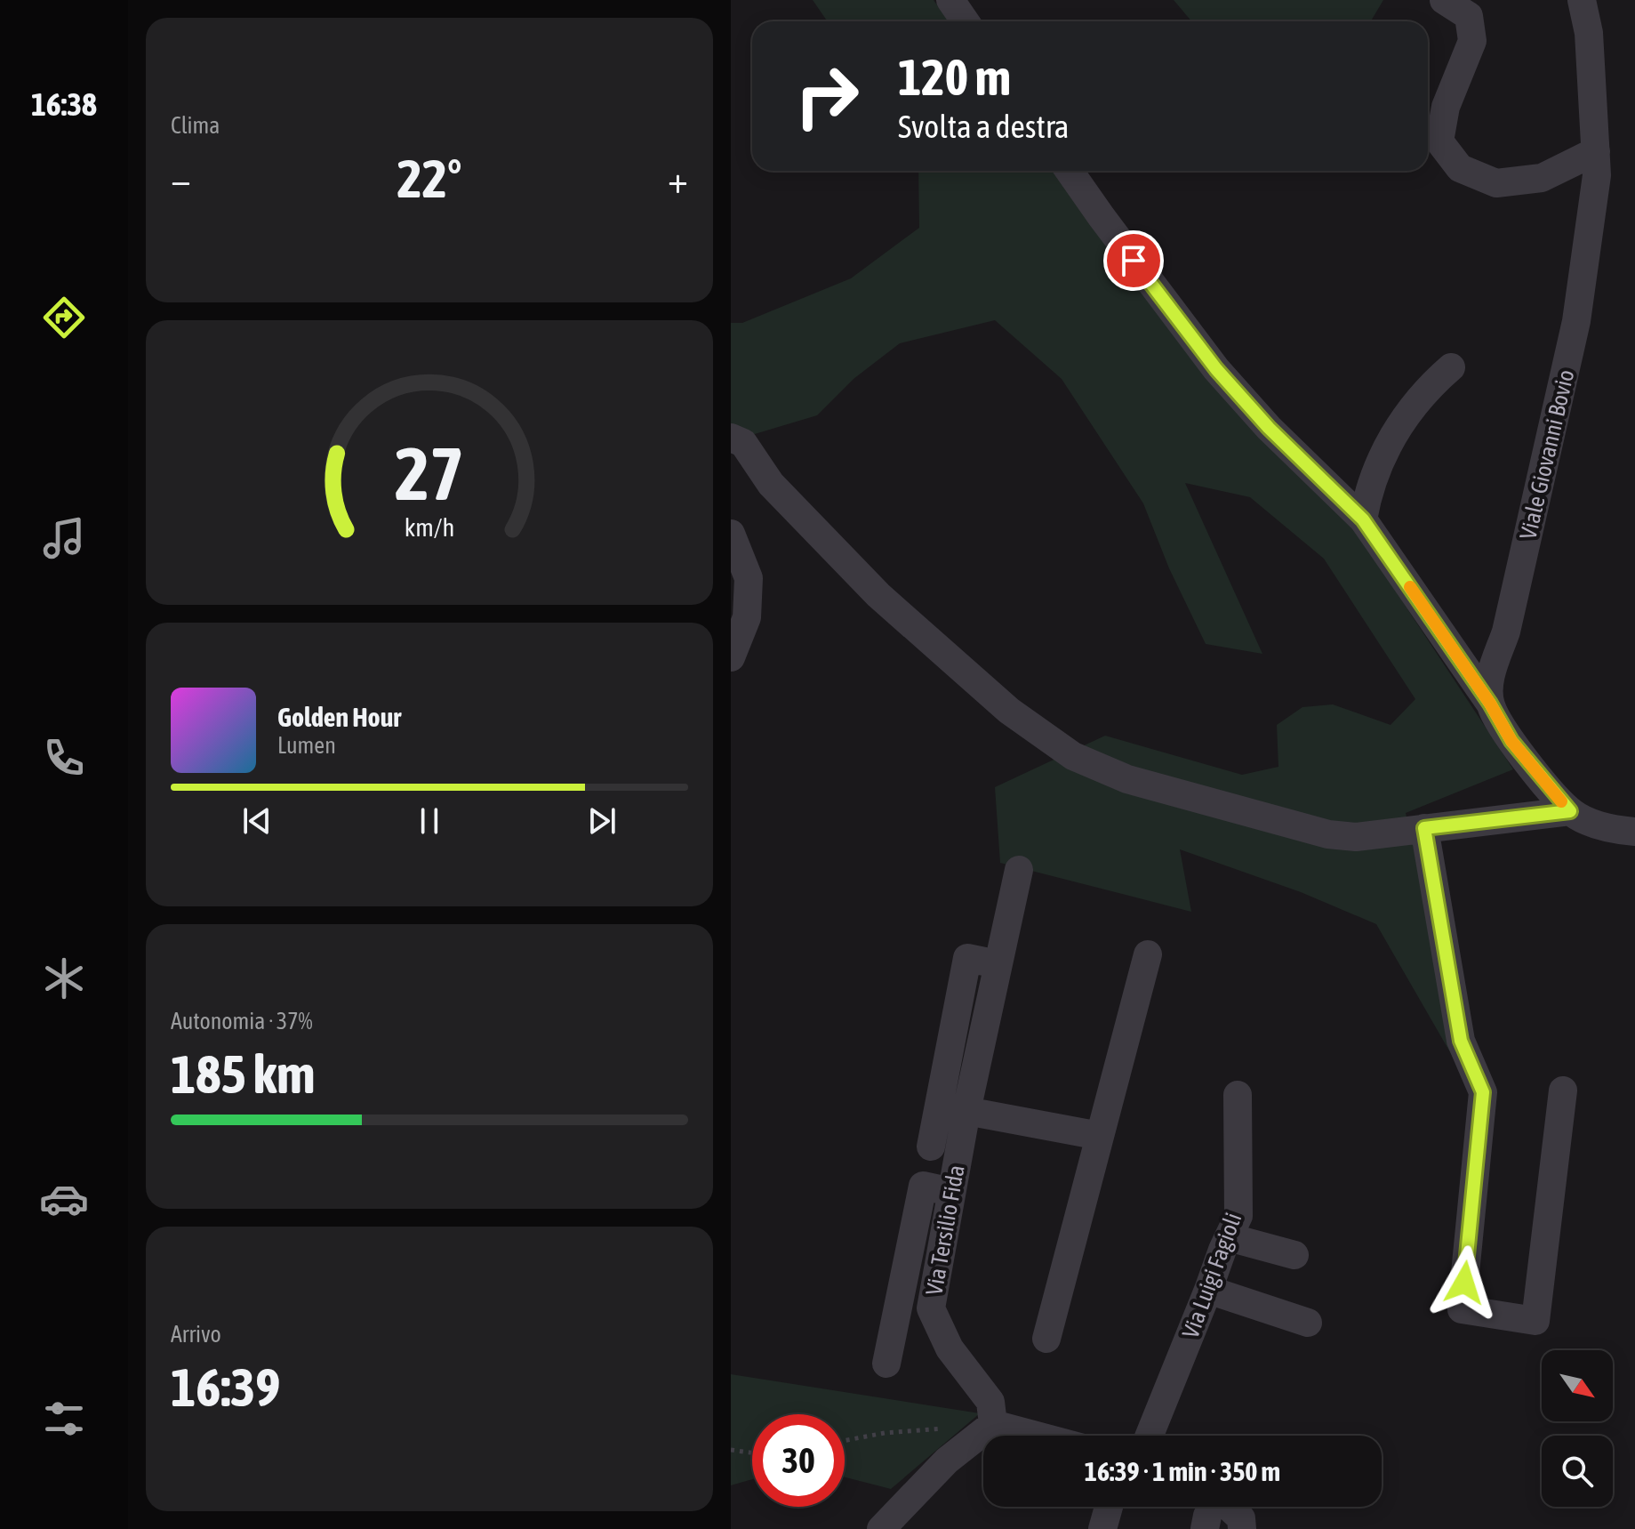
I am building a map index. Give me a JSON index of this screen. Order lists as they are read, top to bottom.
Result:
{
  "streets": {
    "street": ["Viale Giovanni Bovio", "Via Tersilio Fida", "Via Luigi Fagioli"]
  },
  "north": "bottom right",
  "page": {
    "tabs": "16:38",
    "tile": [
      "Clima",
      ["Autonomia · 37%", "185 km"],
      ["Arrivo", "16:39"]
    ],
    "turn": ["120 m", "Svolta a destra"],
    "heat": ["−", "22°", "+"],
    "song": ["Golden Hour", "Lumen"],
    "limit": "30",
    "trip": "16:39 · 1 min · 350 m",
    "gauge": ["27", "km/h"]
  }
}
